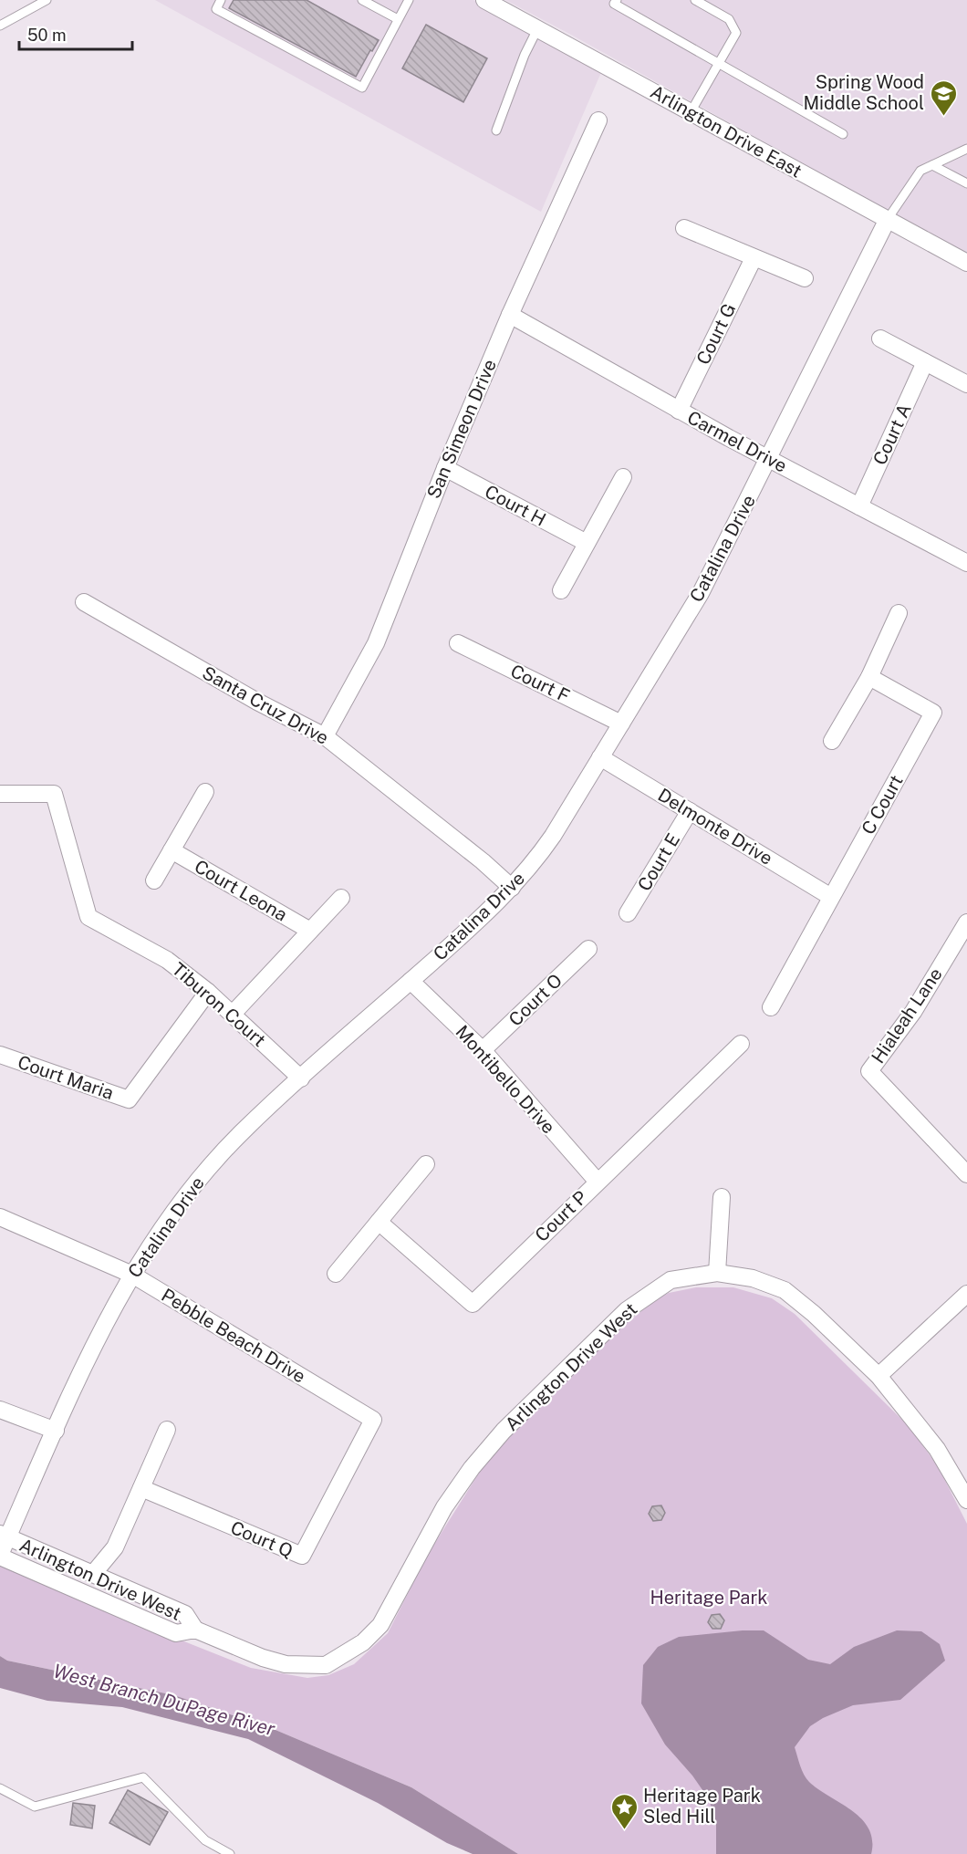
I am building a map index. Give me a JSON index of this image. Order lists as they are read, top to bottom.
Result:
{
  "streets": {
    "street": [
      "Arlington Drive East",
      "Court G",
      "San Simeon Drive",
      "Court A",
      "Carmel Drive",
      "Court H",
      "Catalina Drive",
      "Court F",
      "Santa Cruz Drive",
      "C Court",
      "Delmonte Drive",
      "Court E",
      "Court Leona",
      "Court O",
      "Tiburon Court",
      "Hialeah Lane",
      "Court Maria",
      "Montibello Drive",
      "Court P",
      "Pebble Beach Drive",
      "Arlington Drive West",
      "Court Q"
    ]
  },
  "crossings": [
    ["Arlington Drive East", "Catalina Drive"],
    ["Court G", "Carmel Drive"],
    ["San Simeon Drive", "Carmel Drive"],
    ["San Simeon Drive", "Court H"],
    ["San Simeon Drive", "Santa Cruz Drive"],
    ["Court A", "Carmel Drive"],
    ["Carmel Drive", "Catalina Drive"],
    ["Catalina Drive", "Court F"],
    ["Catalina Drive", "Santa Cruz Drive"],
    ["Catalina Drive", "Delmonte Drive"],
    ["Catalina Drive", "Tiburon Court"],
    ["Catalina Drive", "Montibello Drive"],
    ["Catalina Drive", "Pebble Beach Drive"],
    ["Catalina Drive", "Arlington Drive West"],
    ["C Court", "Delmonte Drive"],
    ["Delmonte Drive", "Court E"],
    ["Court Leona", "Tiburon Court"],
    ["Court O", "Montibello Drive"],
    ["Tiburon Court", "Court Maria"],
    ["Montibello Drive", "Court P"],
    ["Pebble Beach Drive", "Court Q"]
  ],
  "water": ["West Branch DuPage River"],
  "parks": ["Heritage Park"],
  "places": {
    "school or university": ["Spring Wood Middle School"],
    "place": ["Heritage Park Sled Hill"]
  },
  "scale_bar": "50 m"
}
